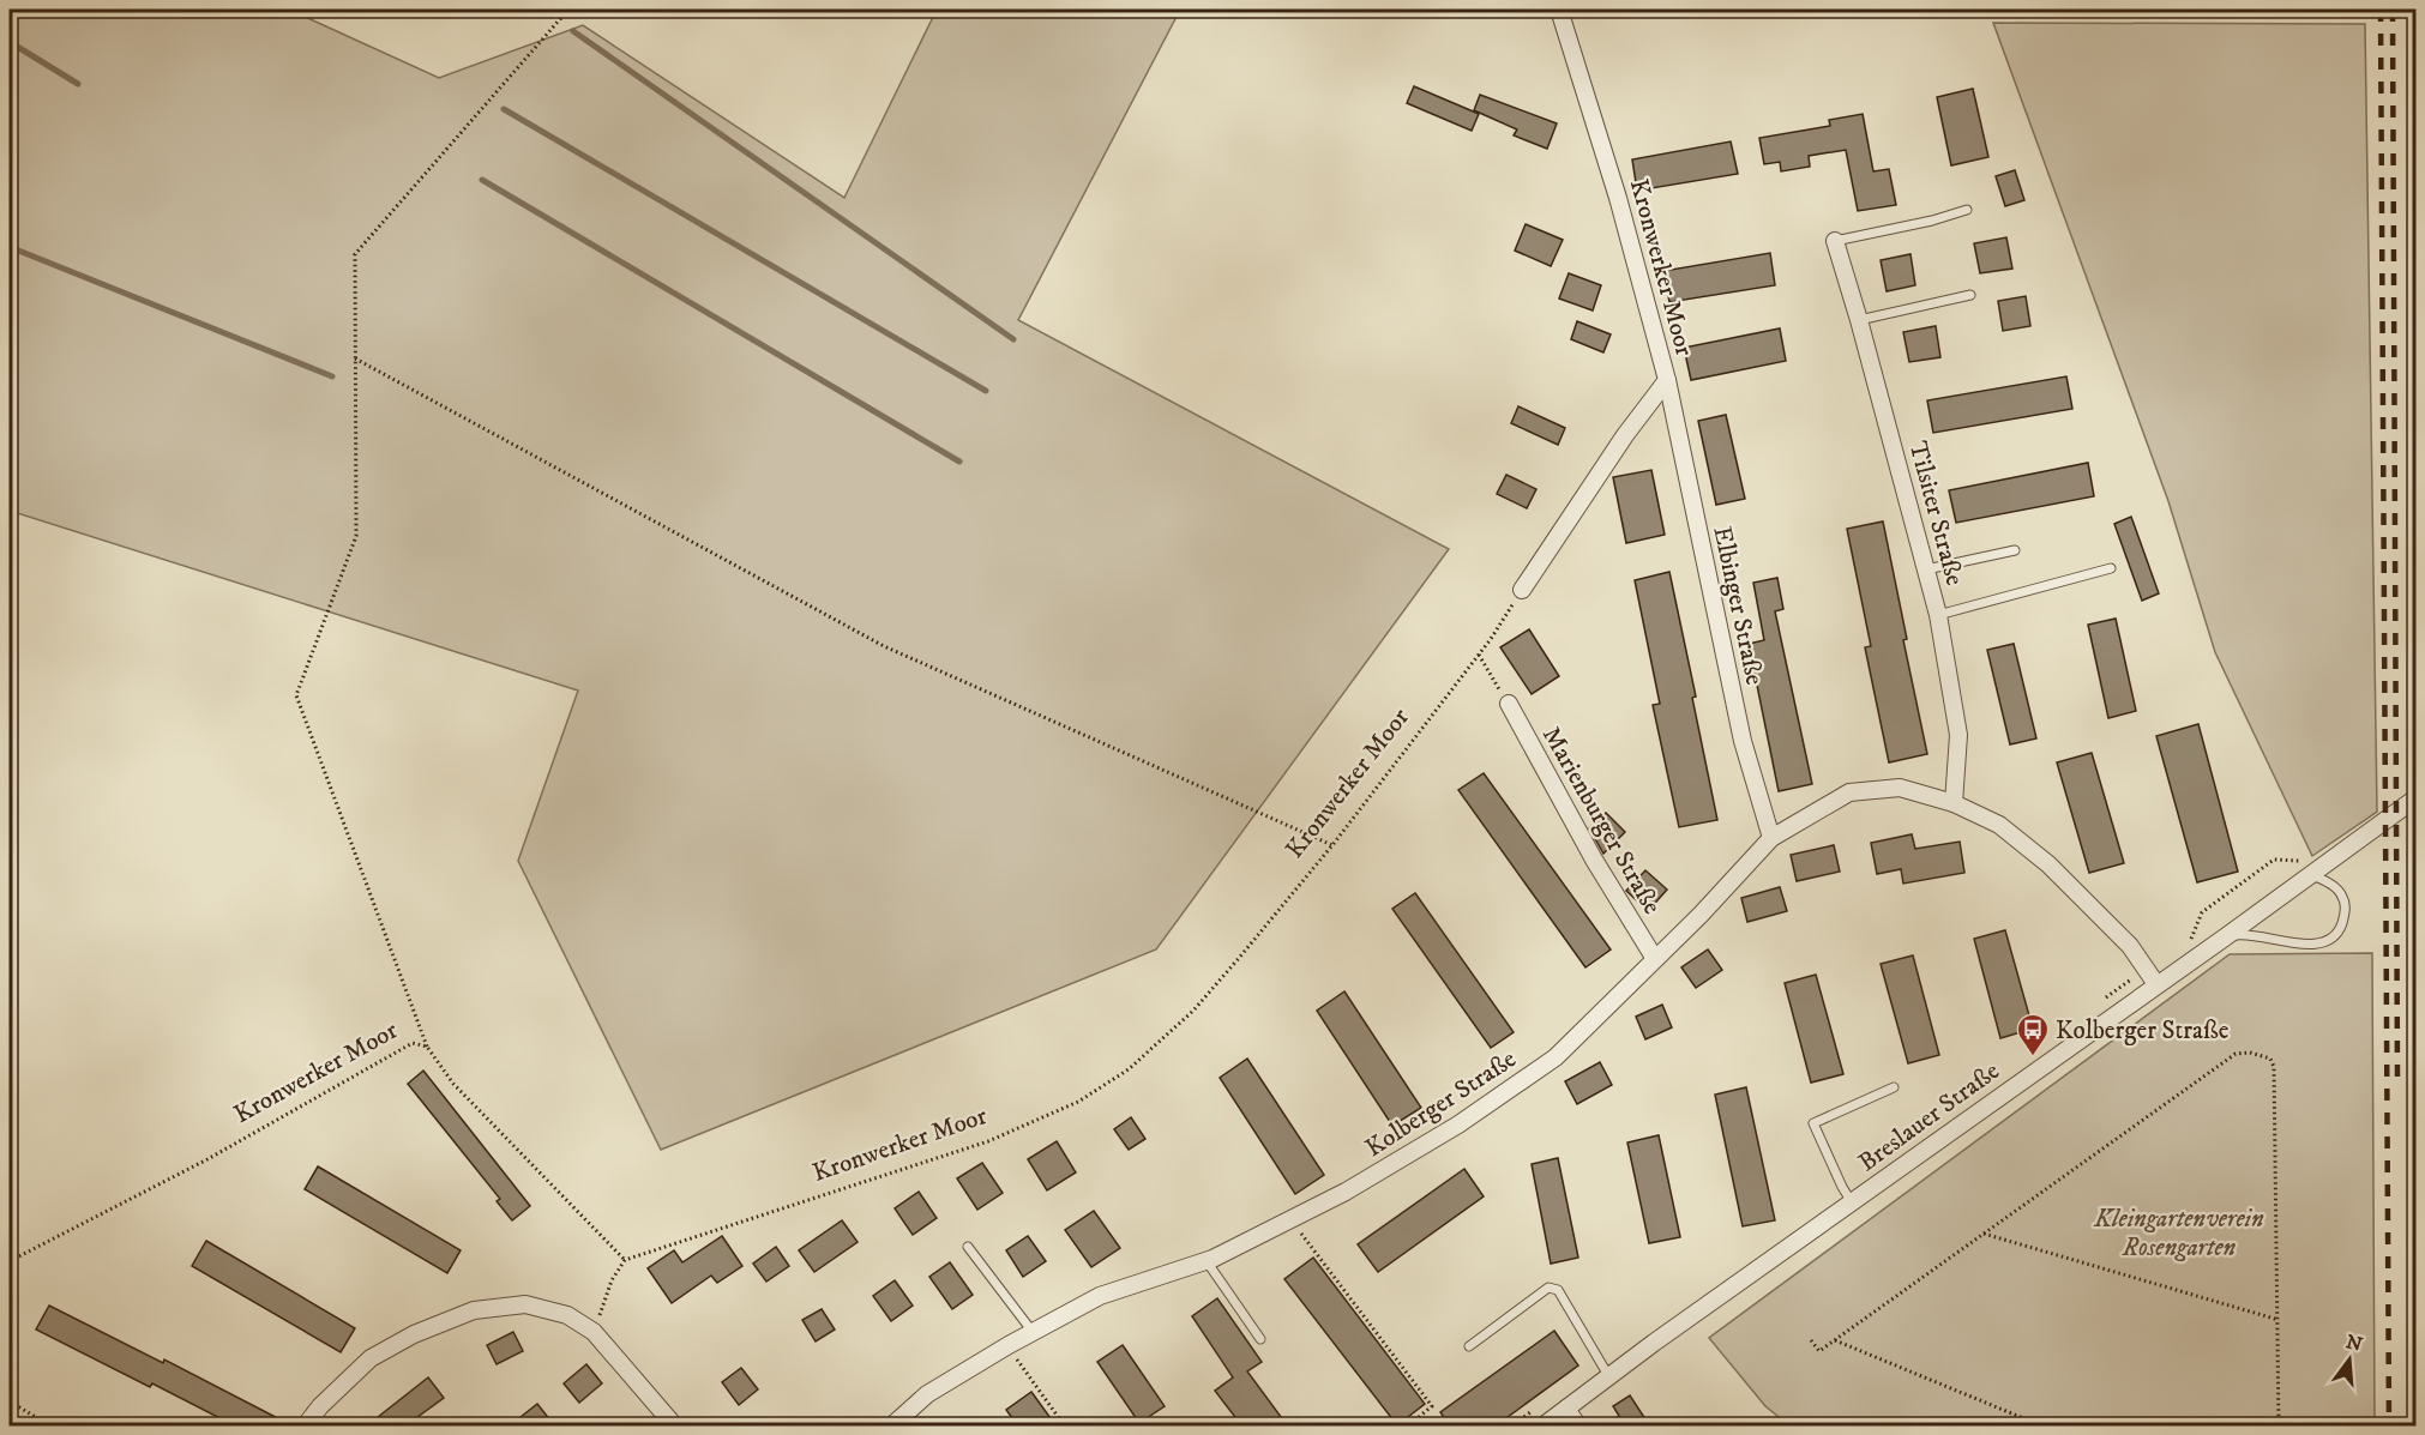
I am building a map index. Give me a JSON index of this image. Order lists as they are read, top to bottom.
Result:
{
  "streets": {
    "street": [
      "Kronwerker Moor",
      "Tilsiter Straße",
      "Elbinger Straße",
      "Marienburger Straße",
      "Kolberger Straße",
      "Breslauer Straße"
    ]
  },
  "crossings": [
    ["Kronwerker Moor", "Elbinger Straße"],
    ["Tilsiter Straße", "Kolberger Straße"],
    ["Elbinger Straße", "Kolberger Straße"],
    ["Marienburger Straße", "Kolberger Straße"],
    ["Kolberger Straße", "Breslauer Straße"]
  ],
  "parks": ["Kleingartenverein Rosengarten"],
  "places": {
    "bus stop": ["Kolberger Straße"]
  },
  "north": "top"
}
